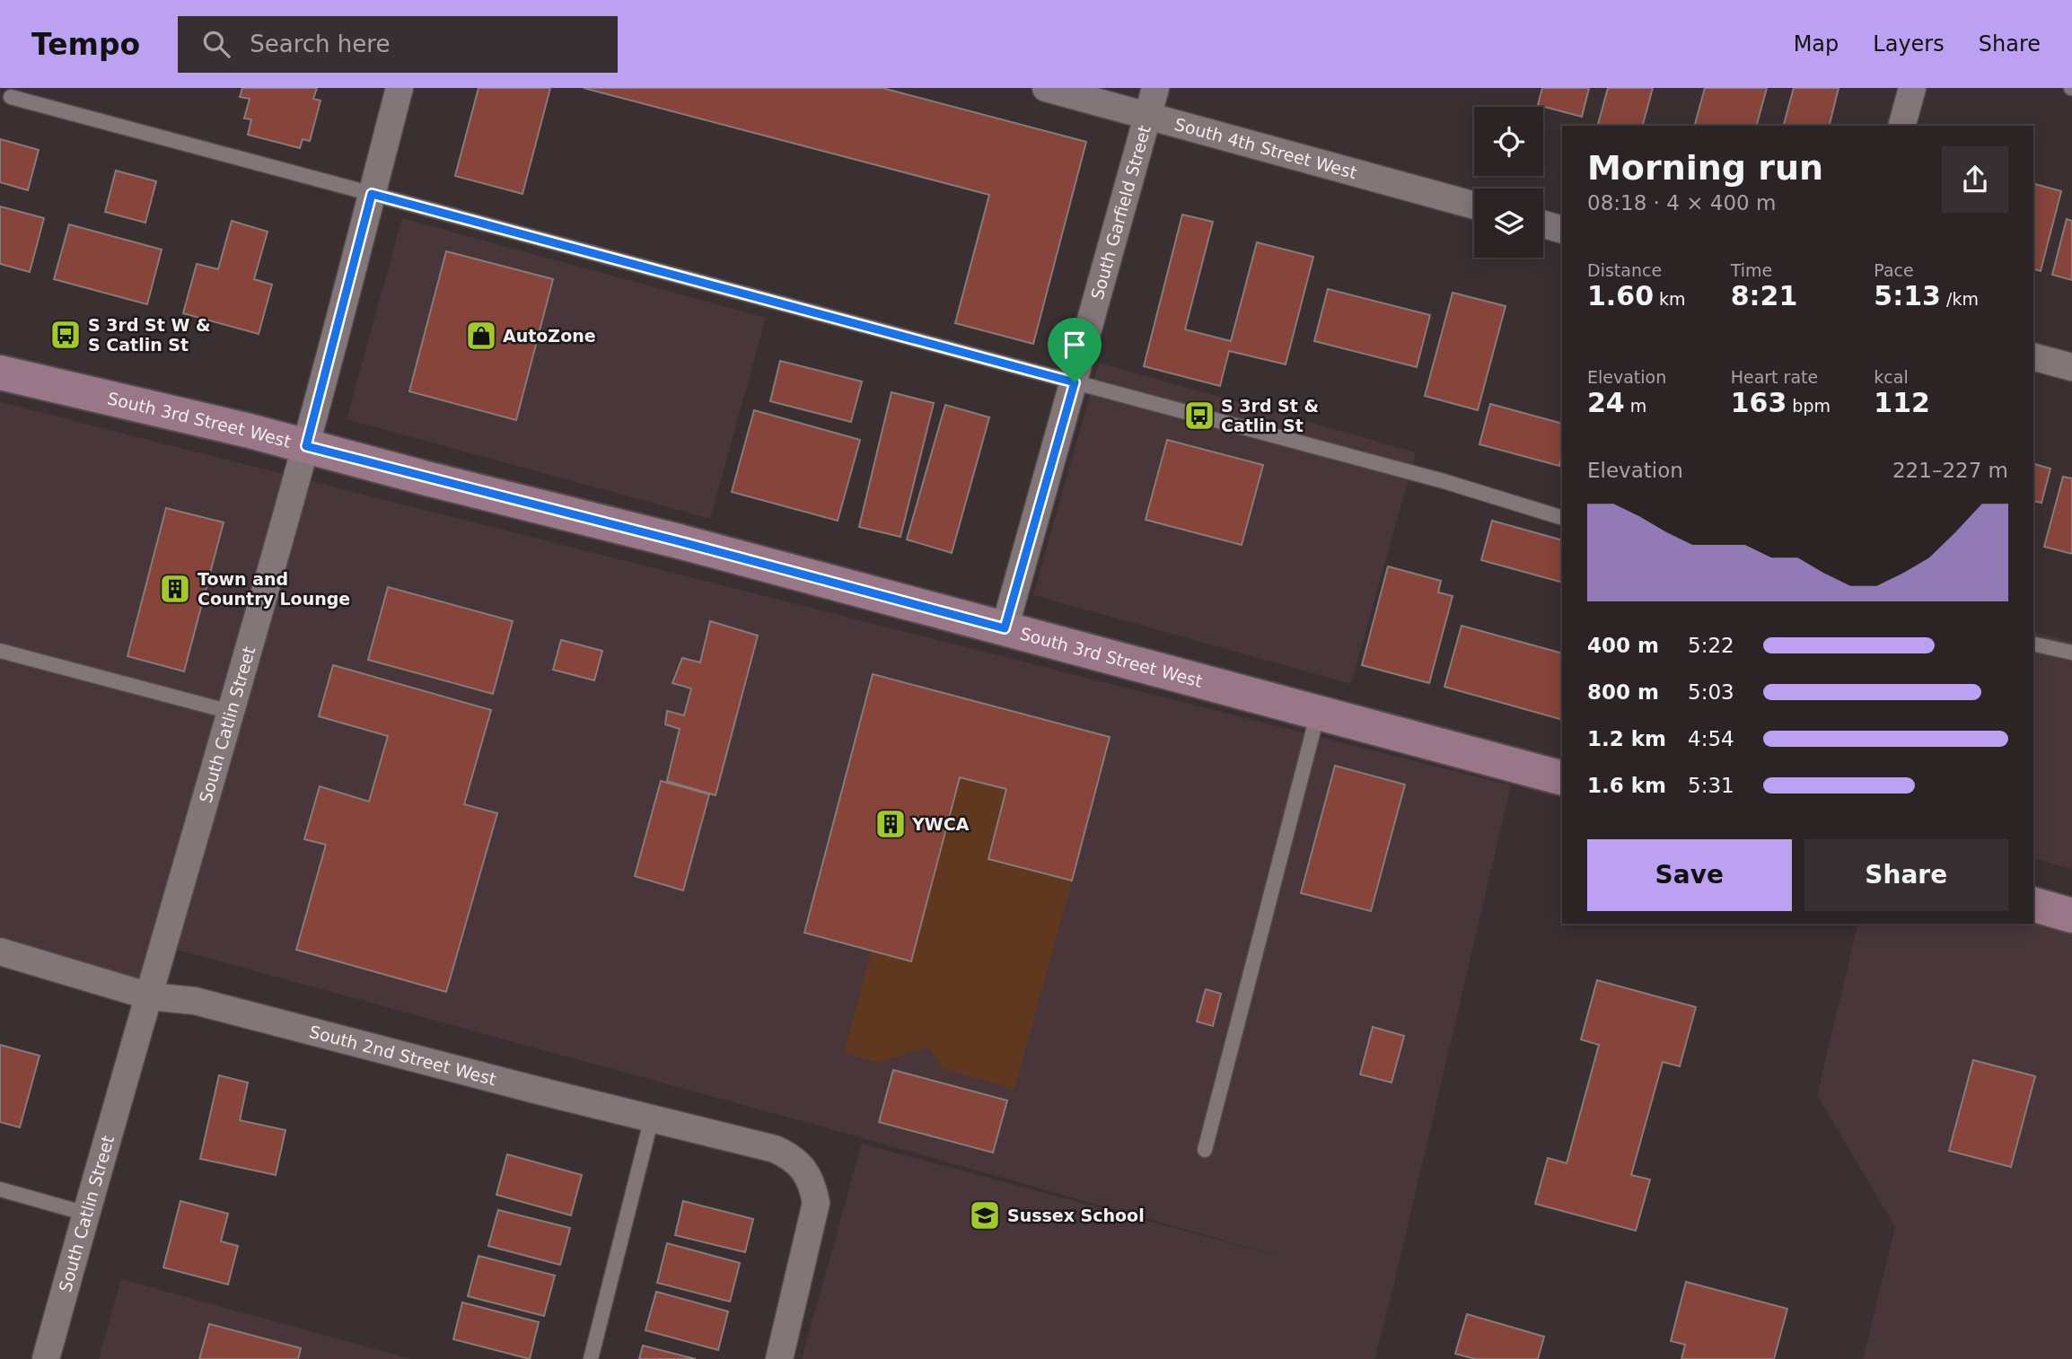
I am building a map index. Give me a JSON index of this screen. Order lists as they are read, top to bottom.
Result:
{
  "streets": {
    "main road": ["South 3rd Street West"],
    "street": [
      "South 4th Street West",
      "South Garfield Street",
      "South Catlin Street",
      "South 2nd Street West"
    ]
  },
  "crossings": [
    ["South 4th Street West", "South Garfield Street"],
    ["South Garfield Street", "South 3rd Street West"],
    ["South 3rd Street West", "South Catlin Street"],
    ["South Catlin Street", "South 2nd Street West"]
  ],
  "places": {
    "bus stop": ["S 3rd St W & S Catlin St", "S 3rd St & Catlin St"],
    "shop": ["AutoZone"],
    "building": ["Town and Country Lounge", "YWCA"],
    "school or university": ["Sussex School"]
  },
  "page": {
    "header": "Tempo",
    "search": "Search here",
    "nav": ["Map", "Layers", "Share"],
    "heading": ["Morning run", "08:18 · 4 × 400 m"],
    "stats": [
      ["Distance", "1.60 km"],
      ["Time", "8:21"],
      ["Pace", "5:13 /km"],
      ["Elevation", "24 m"],
      ["Heart rate", "163 bpm"],
      ["kcal", "112"]
    ],
    "chart": ["Elevation", "221–227 m"],
    "list": [
      {
        "name": "400 m",
        "note": "5:22"
      },
      {
        "name": "800 m",
        "note": "5:03"
      },
      {
        "name": "1.2 km",
        "note": "4:54"
      },
      {
        "name": "1.6 km",
        "note": "5:31"
      }
    ],
    "buttons": ["Save", "Share"]
  }
}
